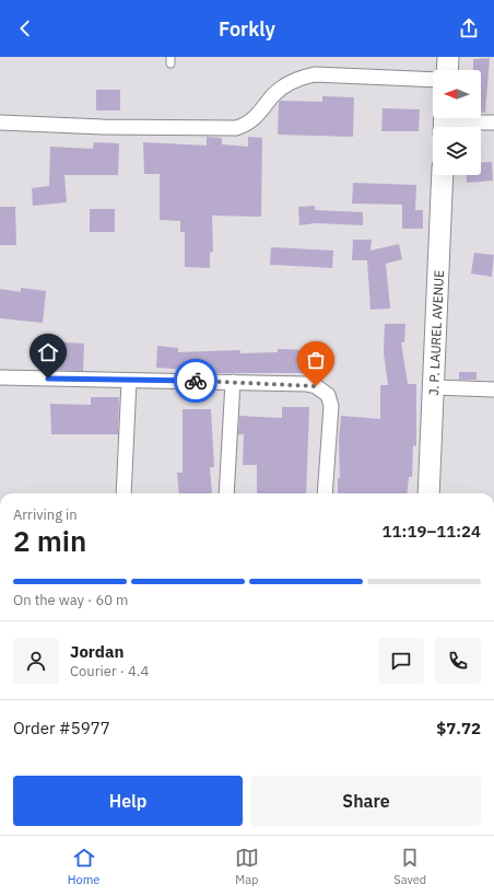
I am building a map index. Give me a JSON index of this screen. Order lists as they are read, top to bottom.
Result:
{
  "streets": {
    "street": ["J. P. LAUREL AVENUE"]
  },
  "north": "left",
  "page": {
    "header": "Forkly",
    "heading": ["2 min", "Arriving in", "11:19–11:24"],
    "panel": [
      "Jordan",
      "Courier · 4.4",
      "Order #5977",
      "$7.72"
    ],
    "bar": "On the way · 60 m",
    "buttons": ["Help", "Share"],
    "tabs": ["Home", "Map", "Saved"]
  }
}
